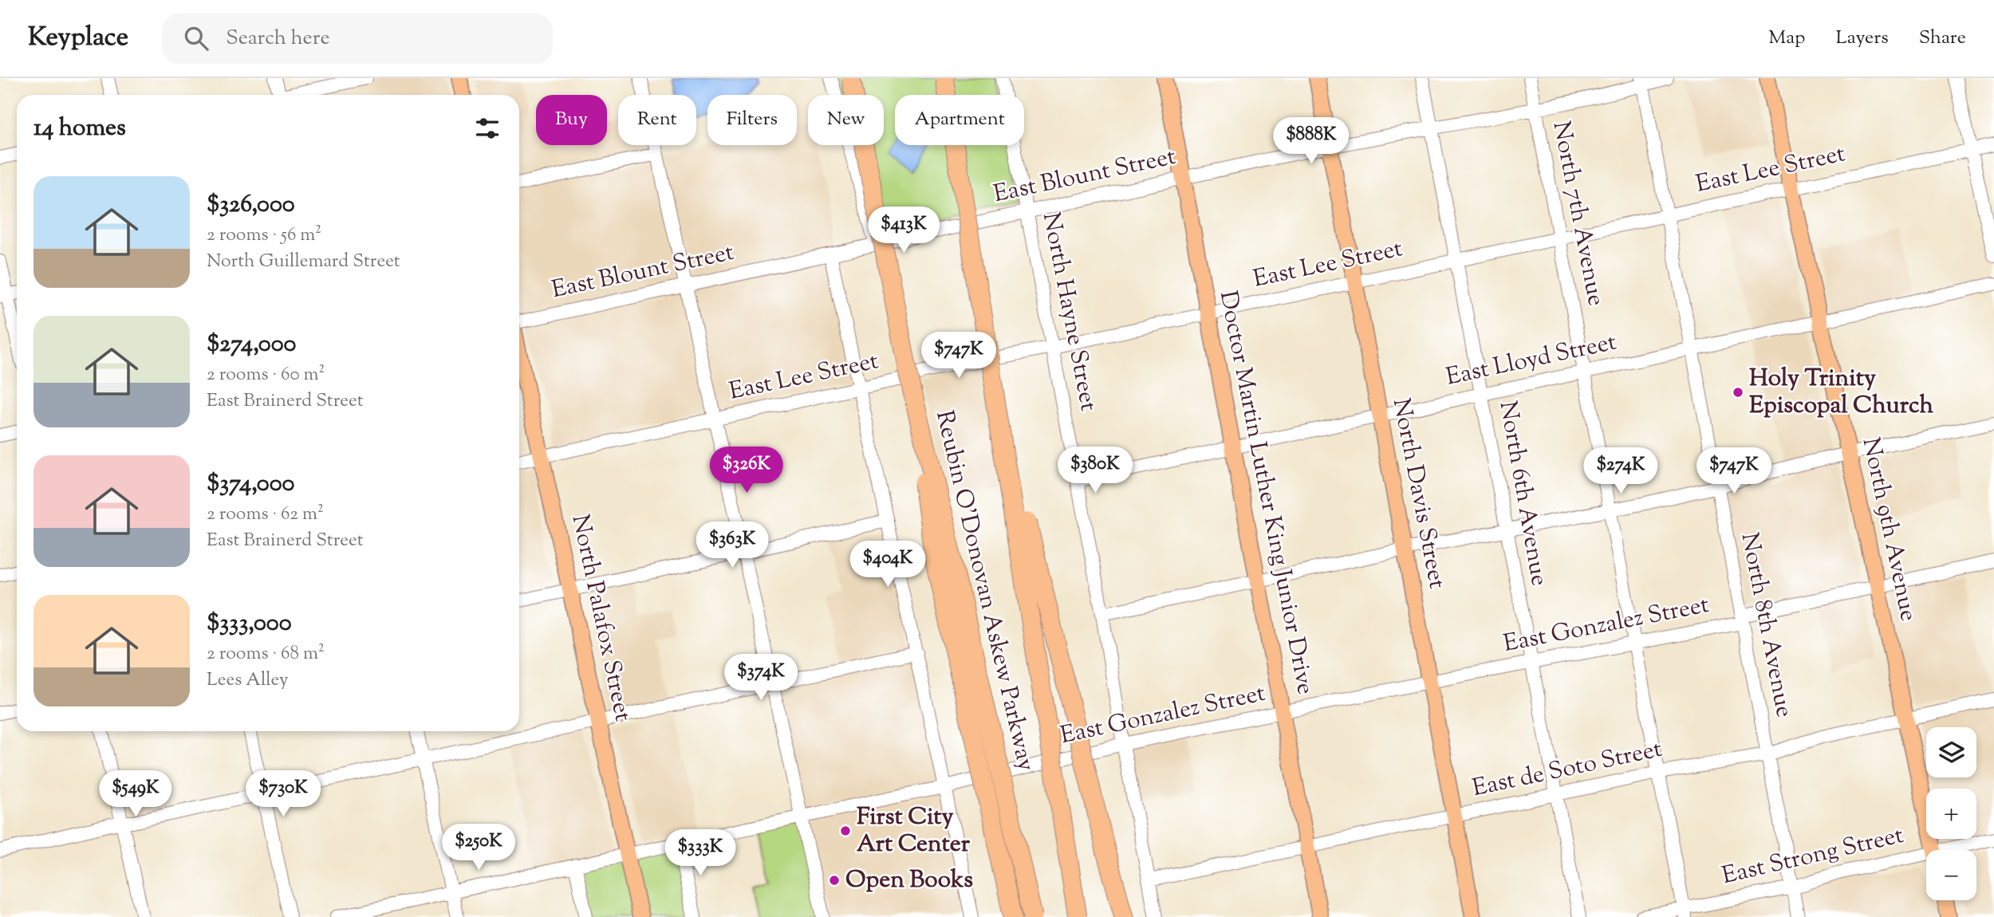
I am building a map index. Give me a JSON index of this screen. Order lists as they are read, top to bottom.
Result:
{
  "streets": {
    "highway": ["Reubin O'Donovan Askew Parkway"],
    "main road": [
      "Doctor Martin Luther King Junior Drive",
      "North Davis Street",
      "North 9th Avenue",
      "North Palafox Street"
    ],
    "street": [
      "East Lee Street",
      "East Blount Street",
      "North 7th Avenue",
      "North Hayne Street",
      "East Lloyd Street",
      "North 6th Avenue",
      "East Gonzalez Street",
      "North 8th Avenue",
      "East de Soto Street",
      "East Strong Street"
    ]
  },
  "crossings": [
    ["East Lee Street", "North 7th Avenue"],
    ["East Lee Street", "North Hayne Street"],
    ["East Lee Street", "Doctor Martin Luther King Junior Drive"],
    ["East Lee Street", "North Davis Street"],
    ["East Lee Street", "North 6th Avenue"],
    ["East Lee Street", "North 9th Avenue"],
    ["East Lee Street", "Reubin O'Donovan Askew Parkway"],
    ["East Lee Street", "North Palafox Street"],
    ["East Lee Street", "North 8th Avenue"],
    ["East Blount Street", "North 7th Avenue"],
    ["East Blount Street", "North Hayne Street"],
    ["East Blount Street", "Doctor Martin Luther King Junior Drive"],
    ["East Blount Street", "North Davis Street"],
    ["East Blount Street", "North 6th Avenue"],
    ["East Blount Street", "North 8th Avenue"],
    ["North 7th Avenue", "East Lloyd Street"],
    ["North 7th Avenue", "East Gonzalez Street"],
    ["North 7th Avenue", "East de Soto Street"],
    ["North 7th Avenue", "East Strong Street"],
    ["North Hayne Street", "East Lloyd Street"],
    ["North Hayne Street", "East Gonzalez Street"],
    ["North Hayne Street", "East de Soto Street"],
    ["East Lloyd Street", "Doctor Martin Luther King Junior Drive"],
    ["East Lloyd Street", "North Davis Street"],
    ["East Lloyd Street", "North 6th Avenue"],
    ["East Lloyd Street", "North 9th Avenue"],
    ["East Lloyd Street", "North 8th Avenue"],
    ["Doctor Martin Luther King Junior Drive", "East Gonzalez Street"],
    ["Doctor Martin Luther King Junior Drive", "East de Soto Street"],
    ["North Davis Street", "East Gonzalez Street"],
    ["North Davis Street", "East de Soto Street"],
    ["North 6th Avenue", "East Gonzalez Street"],
    ["North 6th Avenue", "East de Soto Street"],
    ["North 9th Avenue", "East Gonzalez Street"],
    ["North 9th Avenue", "East de Soto Street"],
    ["North Palafox Street", "East Gonzalez Street"],
    ["East Gonzalez Street", "North 8th Avenue"],
    ["North 8th Avenue", "East de Soto Street"],
    ["North 8th Avenue", "East Strong Street"]
  ],
  "places": ["Holy Trinity Episcopal Church", "First City Art Center", "Open Books"],
  "page": {
    "header": "Keyplace",
    "search": "Search here",
    "nav": ["Map", "Layers", "Share"],
    "chip": [
      "Buy",
      "Rent",
      "Filters",
      "New",
      "Apartment"
    ],
    "heading": "14 homes",
    "price": [
      "$888K",
      "$413K",
      "$747K",
      "$326K",
      "$380K",
      "$274K",
      "$747K",
      "$363K",
      "$404K",
      "$374K",
      "$549K",
      "$730K",
      "$250K",
      "$333K"
    ],
    "list": [
      {
        "name": "$326,000",
        "note": "2 rooms · 56 m² · North Guillemard Street"
      },
      {
        "name": "$274,000",
        "note": "2 rooms · 60 m² · East Brainerd Street"
      },
      {
        "name": "$374,000",
        "note": "2 rooms · 62 m² · East Brainerd Street"
      },
      {
        "name": "$333,000",
        "note": "2 rooms · 68 m² · Lees Alley"
      }
    ],
    "map_buttons": ["+", "−"]
  }
}
